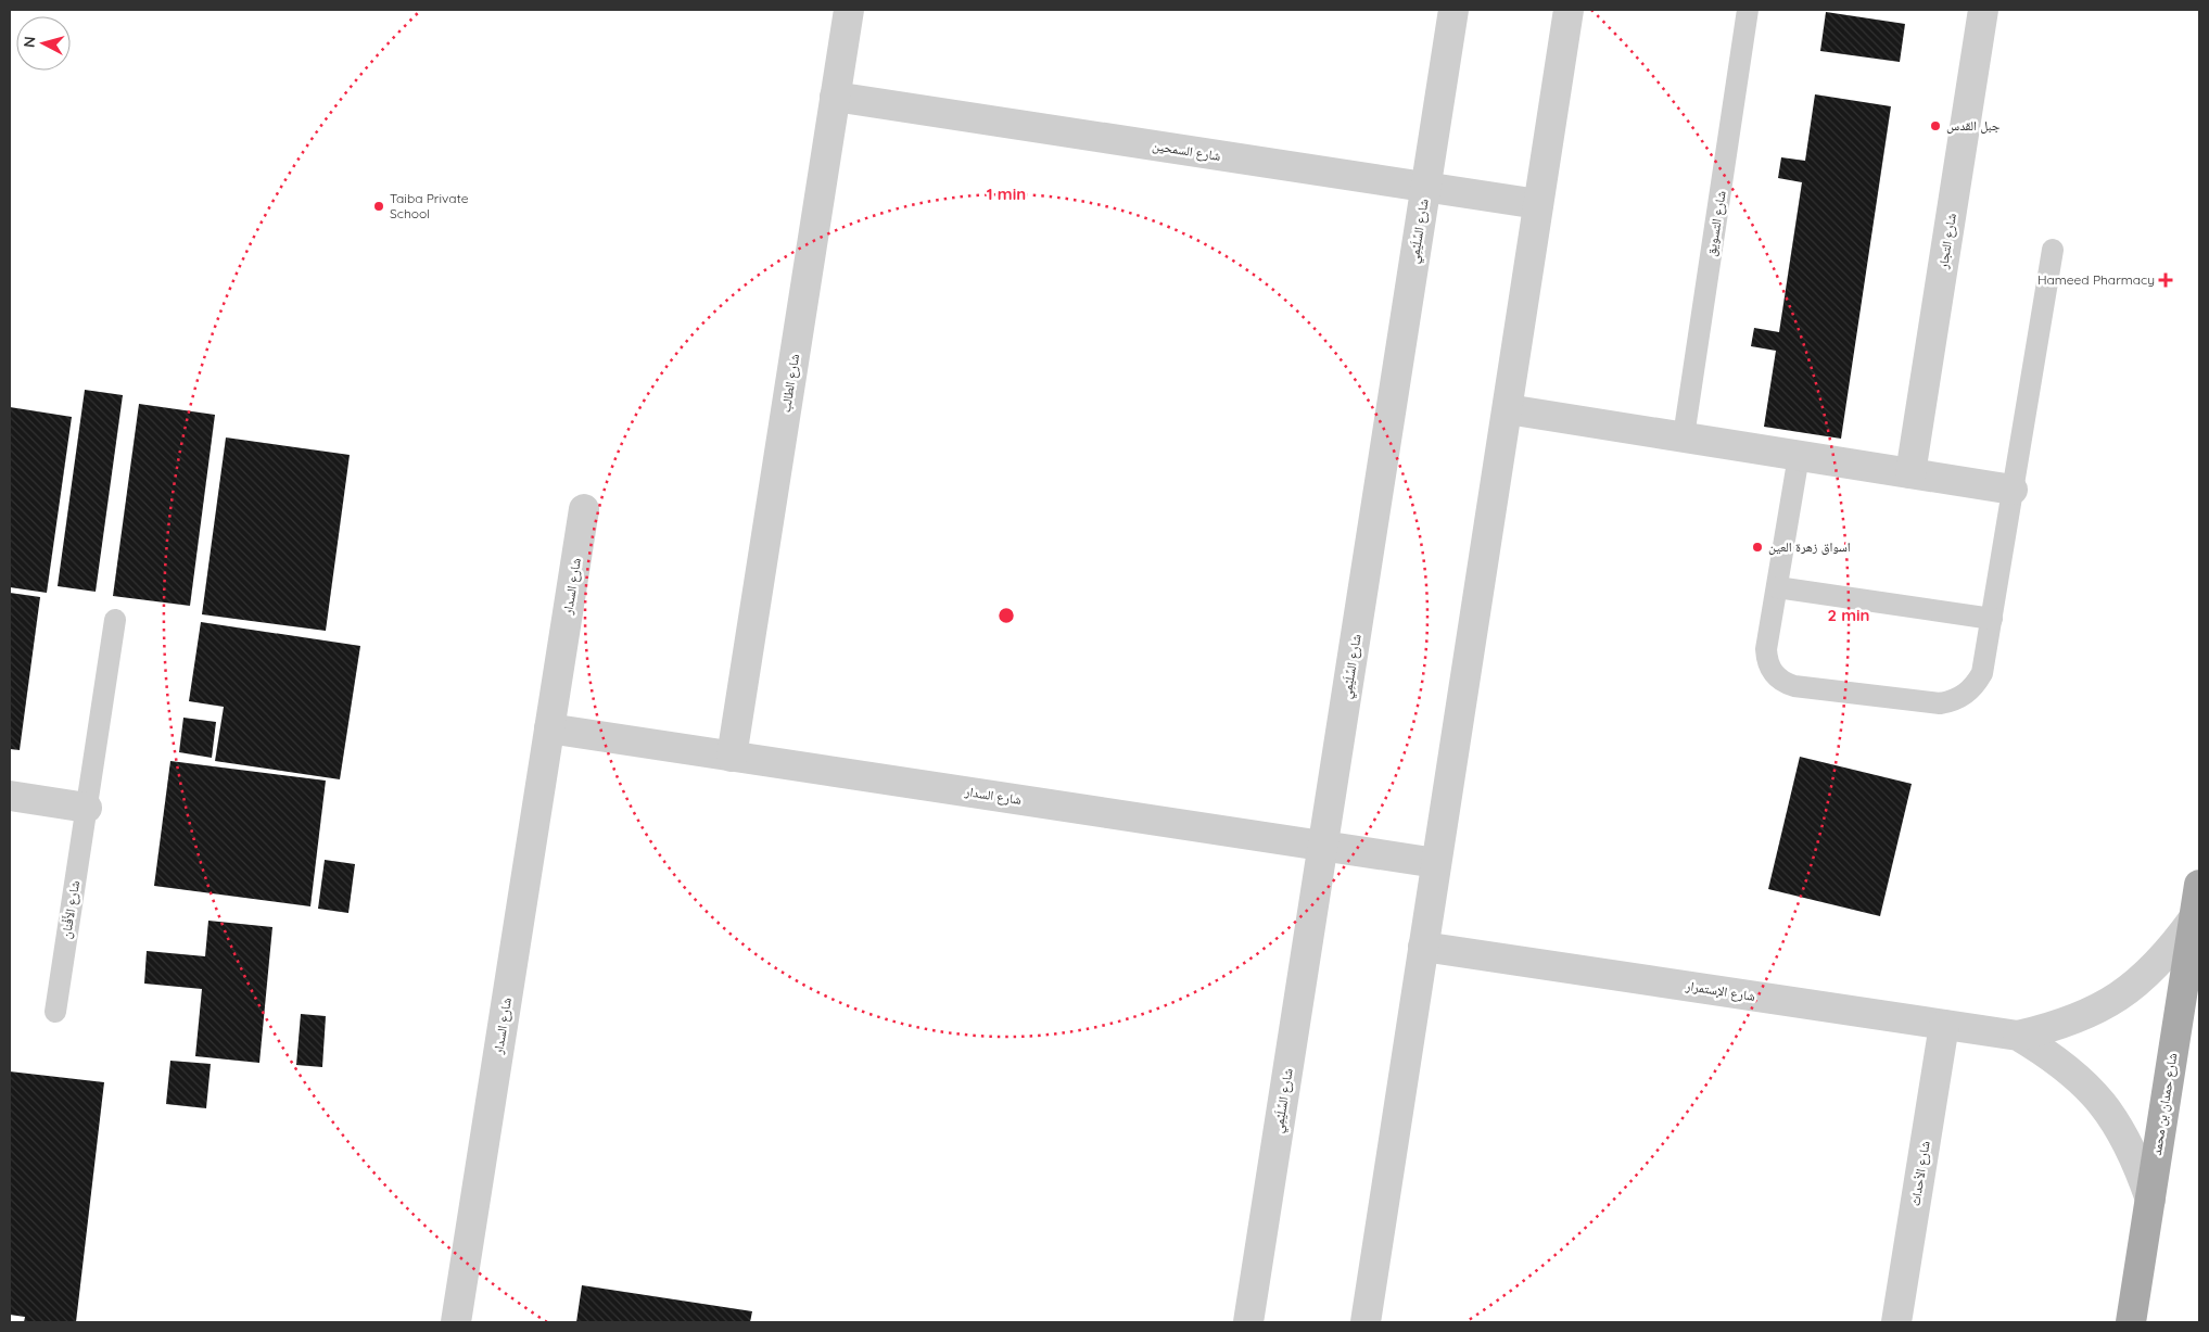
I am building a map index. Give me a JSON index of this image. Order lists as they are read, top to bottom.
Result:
{
  "streets": {
    "main road": ["شارع حمدان بن محمد"],
    "street": [
      "شارع السمحين",
      "شارع السِّلَيْمِي",
      "شارع التجار",
      "شارع الطالب",
      "شارع السدار",
      "شارع الإستمرار",
      "شارع الأحداث"
    ],
    "lane": ["شارع التسويق", "شارع الأَفْنان"]
  },
  "crossings": [
    ["شارع السمحين", "شارع السِّلَيْمِي"],
    ["شارع السمحين", "شارع الطالب"],
    ["شارع السِّلَيْمِي", "شارع السدار"],
    ["شارع الطالب", "شارع السدار"],
    ["شارع الإستمرار", "شارع حمدان بن محمد"],
    ["شارع الإستمرار", "شارع الأحداث"]
  ],
  "places": {
    "other": ["جبل القدس", "Taiba Private School", "اسواق زهرة العين"],
    "health": ["Hameed Pharmacy"]
  },
  "north": "left",
  "rings": ["1 min", "2 min"]
}
